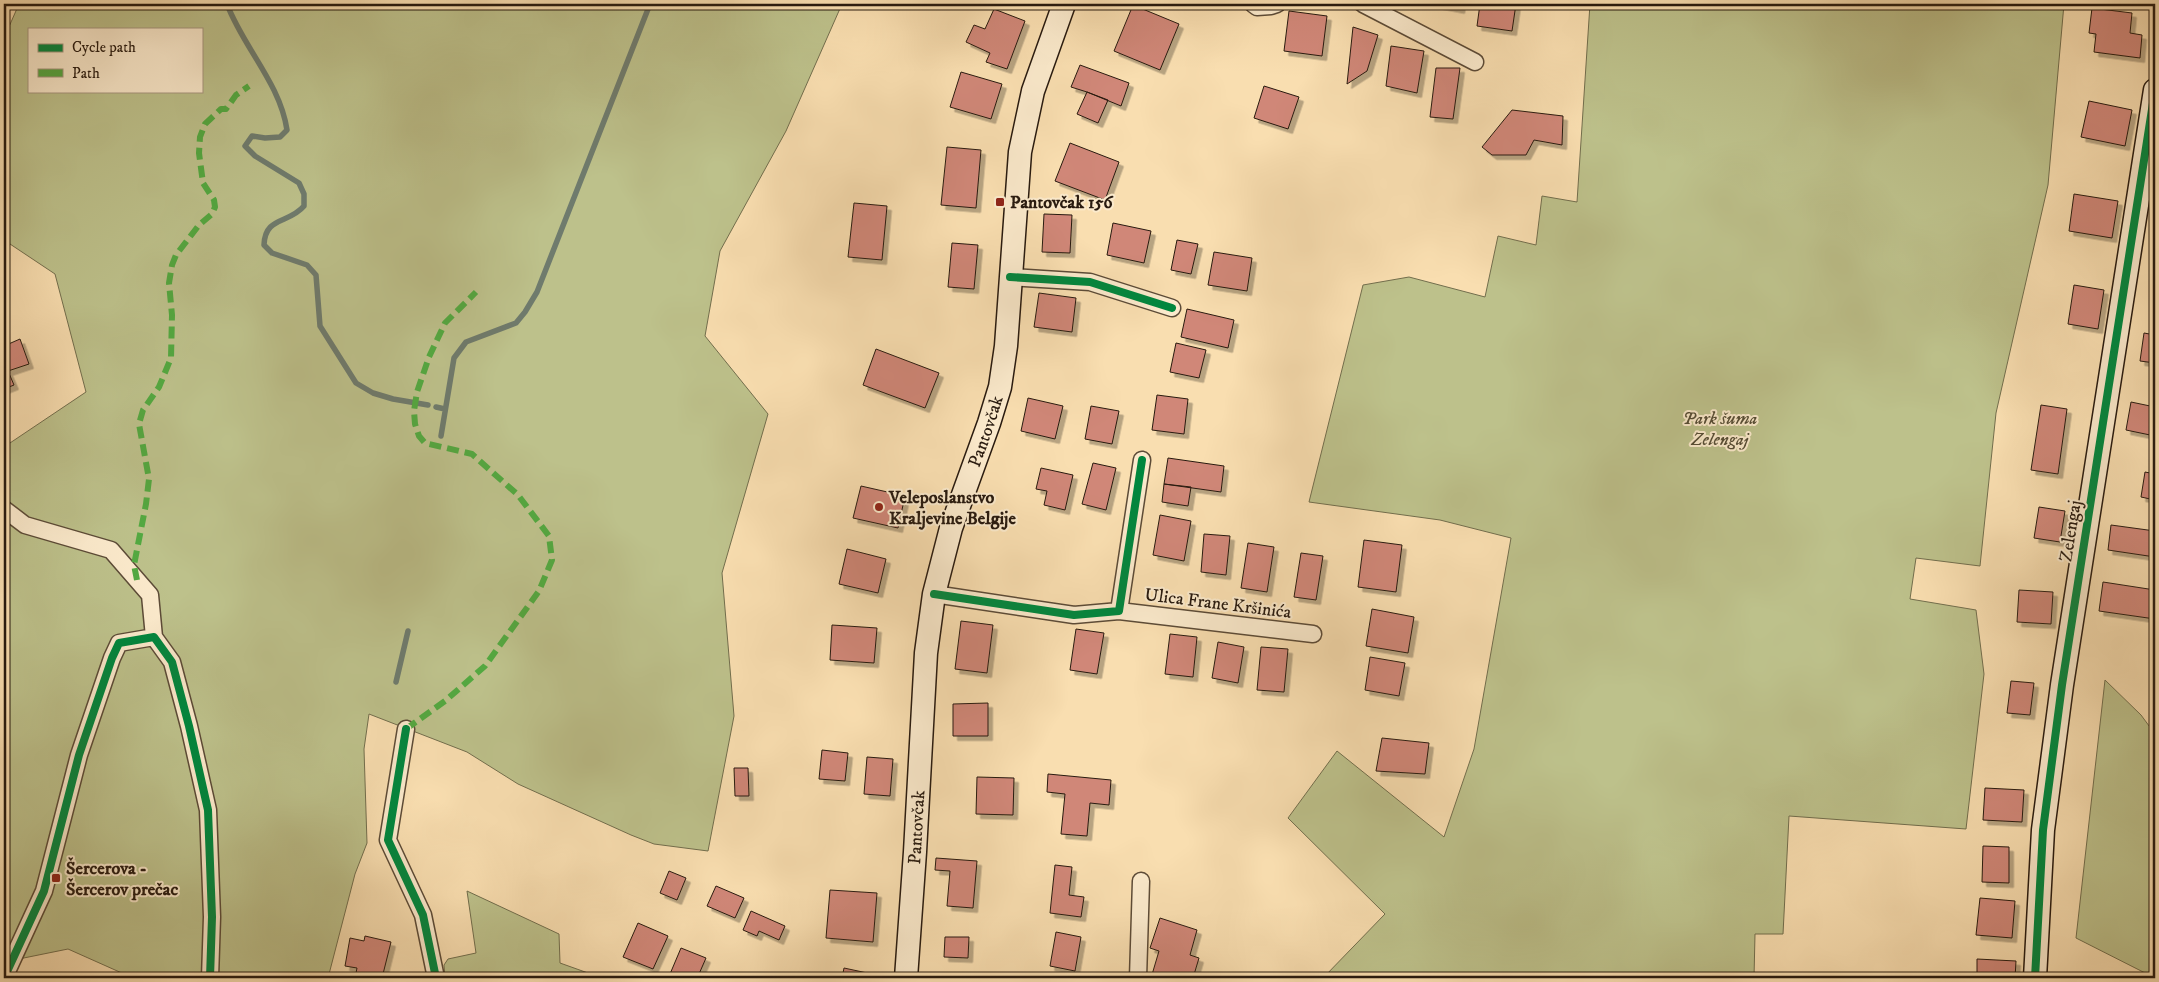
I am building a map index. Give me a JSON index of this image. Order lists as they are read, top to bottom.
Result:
{
  "streets": {
    "main road": ["Pantovčak", "Zelengaj"],
    "street": ["Ulica Frane Kršinića"]
  },
  "crossings": [
    ["Pantovčak", "Ulica Frane Kršinića"]
  ],
  "parks": ["Park šuma Zelengaj"],
  "places": {
    "transit": ["Pantovčak 156", "Šercerova - Šercerov prečac"],
    "other": ["Veleposlanstvo Kraljevine Belgije"]
  },
  "legend": ["Cycle path", "Path"]
}
